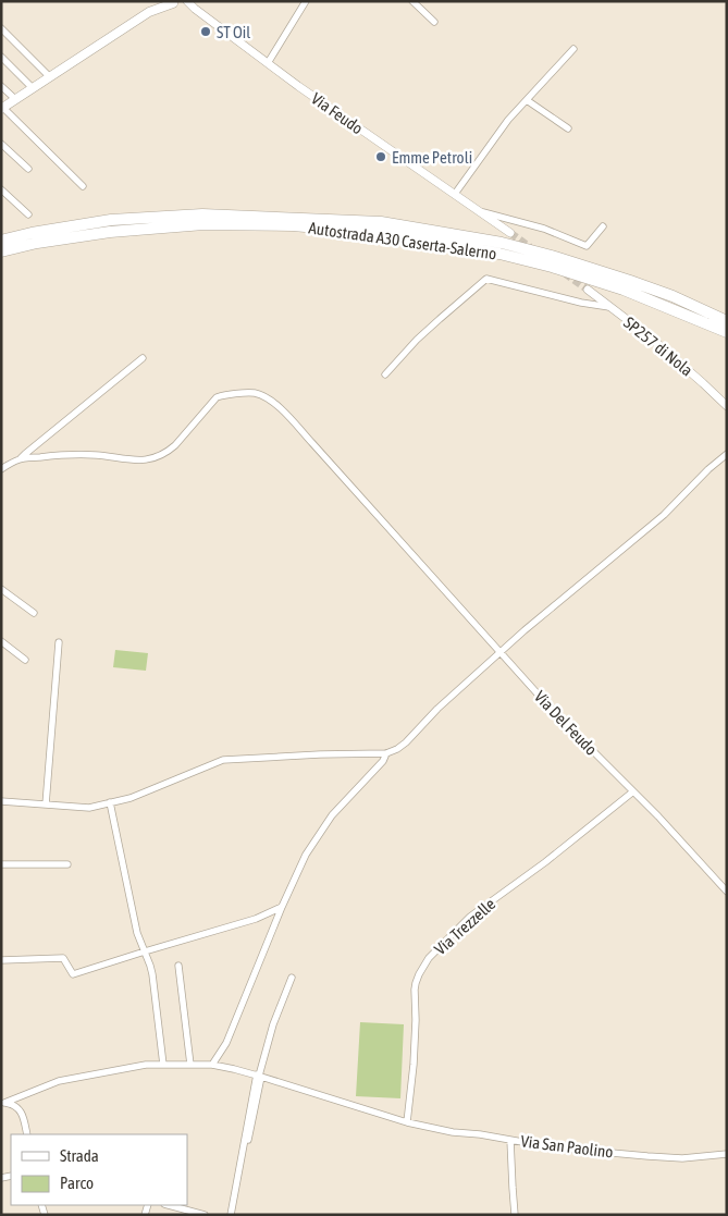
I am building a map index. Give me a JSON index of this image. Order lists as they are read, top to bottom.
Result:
{
  "streets": {
    "highway": ["Autostrada A30 Caserta-Salerno"],
    "street": [
      "Via Feudo",
      "SP257 di Nola",
      "Via Del Feudo",
      "Via Trezzelle",
      "Via San Paolino"
    ]
  },
  "crossings": [
    ["Via Del Feudo", "Via Trezzelle"],
    ["Via Trezzelle", "Via San Paolino"]
  ],
  "places": ["ST Oil", "Emme Petroli"],
  "legend": ["Strada", "Parco"]
}
